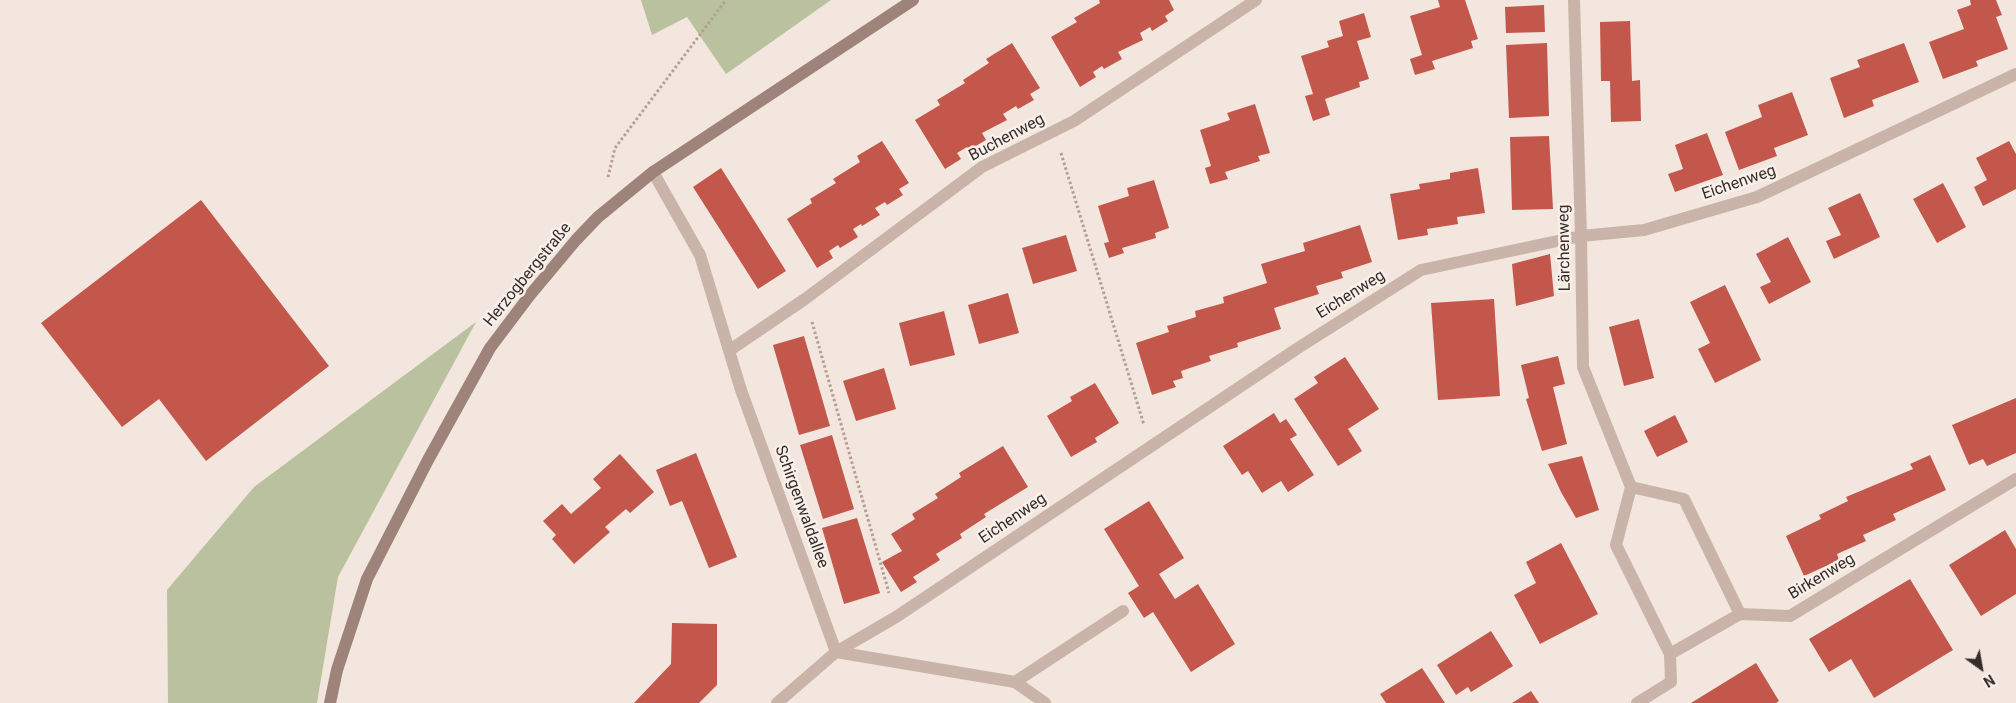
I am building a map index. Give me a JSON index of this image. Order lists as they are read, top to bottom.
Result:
{
  "streets": {
    "main road": ["Herzogbergstraße"],
    "street": [
      "Buchenweg",
      "Eichenweg",
      "Lärchenweg",
      "Schirgenwaldallee",
      "Birkenweg"
    ]
  },
  "crossings": [
    ["Buchenweg", "Schirgenwaldallee"],
    ["Eichenweg", "Lärchenweg"],
    ["Eichenweg", "Schirgenwaldallee"],
    ["Herzogbergstraße", "Schirgenwaldallee"]
  ],
  "north": "bottom right"
}
